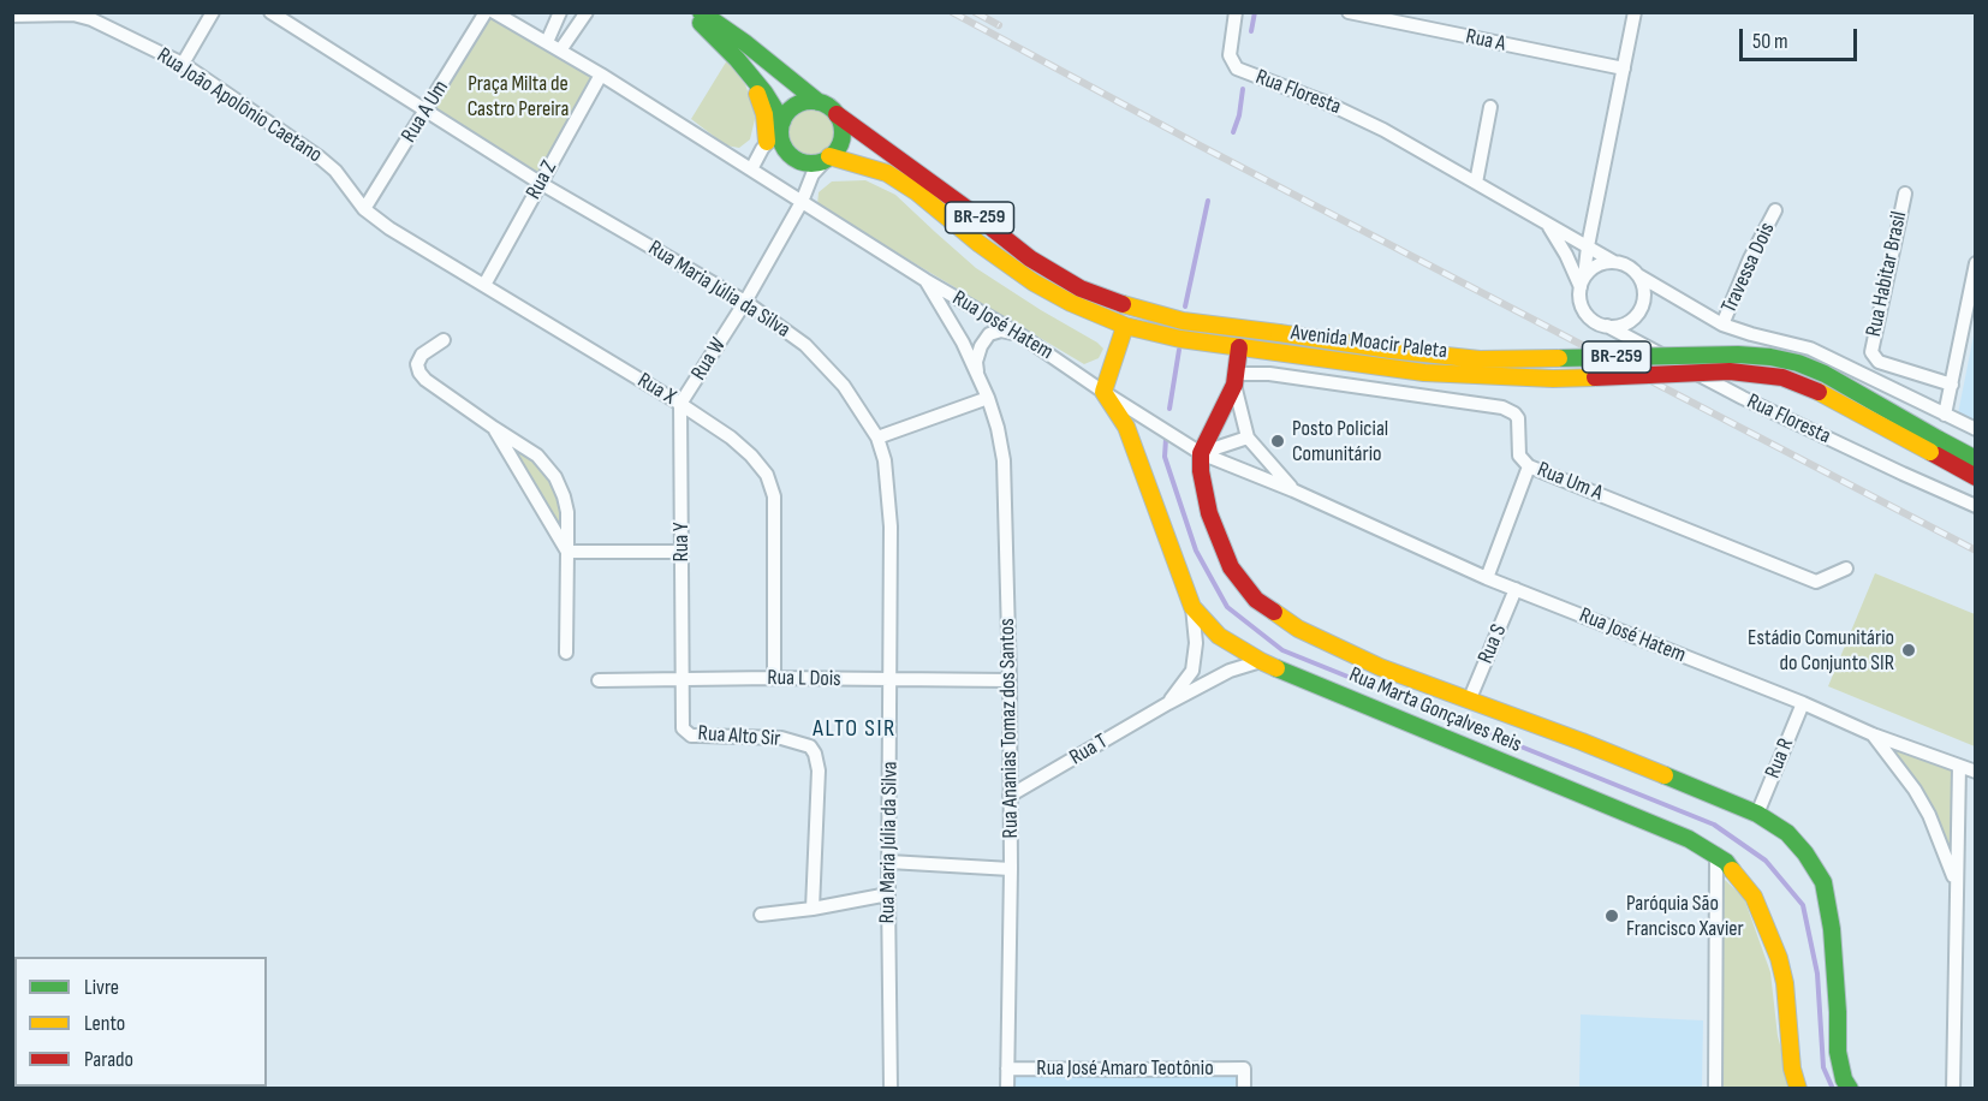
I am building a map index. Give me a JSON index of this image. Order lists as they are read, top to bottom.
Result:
{
  "streets": {
    "main road": ["BR-259", "Avenida Moacir Paleta", "Rua Marta Gonçalves Reis"],
    "street": [
      "Rua A",
      "Rua Floresta",
      "Rua João Apolônio Caetano",
      "Rua A Um",
      "Rua Z",
      "Travessa Dois",
      "Rua Habitar Brasil",
      "Rua Maria Júlia da Silva",
      "Rua José Hatem",
      "Rua W",
      "Rua X",
      "Rua Um A",
      "Rua Y",
      "Rua S",
      "Rua L Dois",
      "Rua Ananias Tomaz dos Santos",
      "Rua Alto Sir",
      "Rua T",
      "Rua R",
      "Rua José Amaro Teotônio"
    ]
  },
  "crossings": [
    ["Rua Floresta", "Travessa Dois"],
    ["Rua João Apolônio Caetano", "Rua A Um"],
    ["Rua João Apolônio Caetano", "Rua X"],
    ["Rua A Um", "Rua Maria Júlia da Silva"],
    ["Rua A Um", "Rua X"],
    ["Rua Z", "Rua Maria Júlia da Silva"],
    ["Rua Z", "Rua José Hatem"],
    ["Rua Z", "Rua X"],
    ["Rua Maria Júlia da Silva", "Rua W"],
    ["Rua Maria Júlia da Silva", "Rua L Dois"],
    ["Rua José Hatem", "Rua W"],
    ["Rua José Hatem", "Rua Um A"],
    ["Rua José Hatem", "Rua S"],
    ["Rua José Hatem", "Rua Marta Gonçalves Reis"],
    ["Rua José Hatem", "Rua Ananias Tomaz dos Santos"],
    ["Rua José Hatem", "Rua R"],
    ["Rua W", "Rua X"],
    ["Rua W", "Rua Y"],
    ["Rua X", "Rua Y"],
    ["Rua X", "Rua L Dois"],
    ["Rua Y", "Rua L Dois"],
    ["Rua Y", "Rua Alto Sir"],
    ["Rua S", "Rua Marta Gonçalves Reis"],
    ["Rua L Dois", "Rua Ananias Tomaz dos Santos"],
    ["Rua L Dois", "Rua Alto Sir"],
    ["Rua Marta Gonçalves Reis", "Rua T"],
    ["Rua Marta Gonçalves Reis", "Rua R"],
    ["Rua Ananias Tomaz dos Santos", "Rua T"],
    ["Rua Ananias Tomaz dos Santos", "Rua José Amaro Teotônio"]
  ],
  "districts": ["ALTO SIR"],
  "parks": ["Praça Milta de Castro Pereira"],
  "places": ["Posto Policial Comunitário", "Estádio Comunitário do Conjunto SIR", "Paróquia São Francisco Xavier"],
  "legend": ["Livre", "Lento", "Parado"],
  "scale_bar": "50 m"
}
